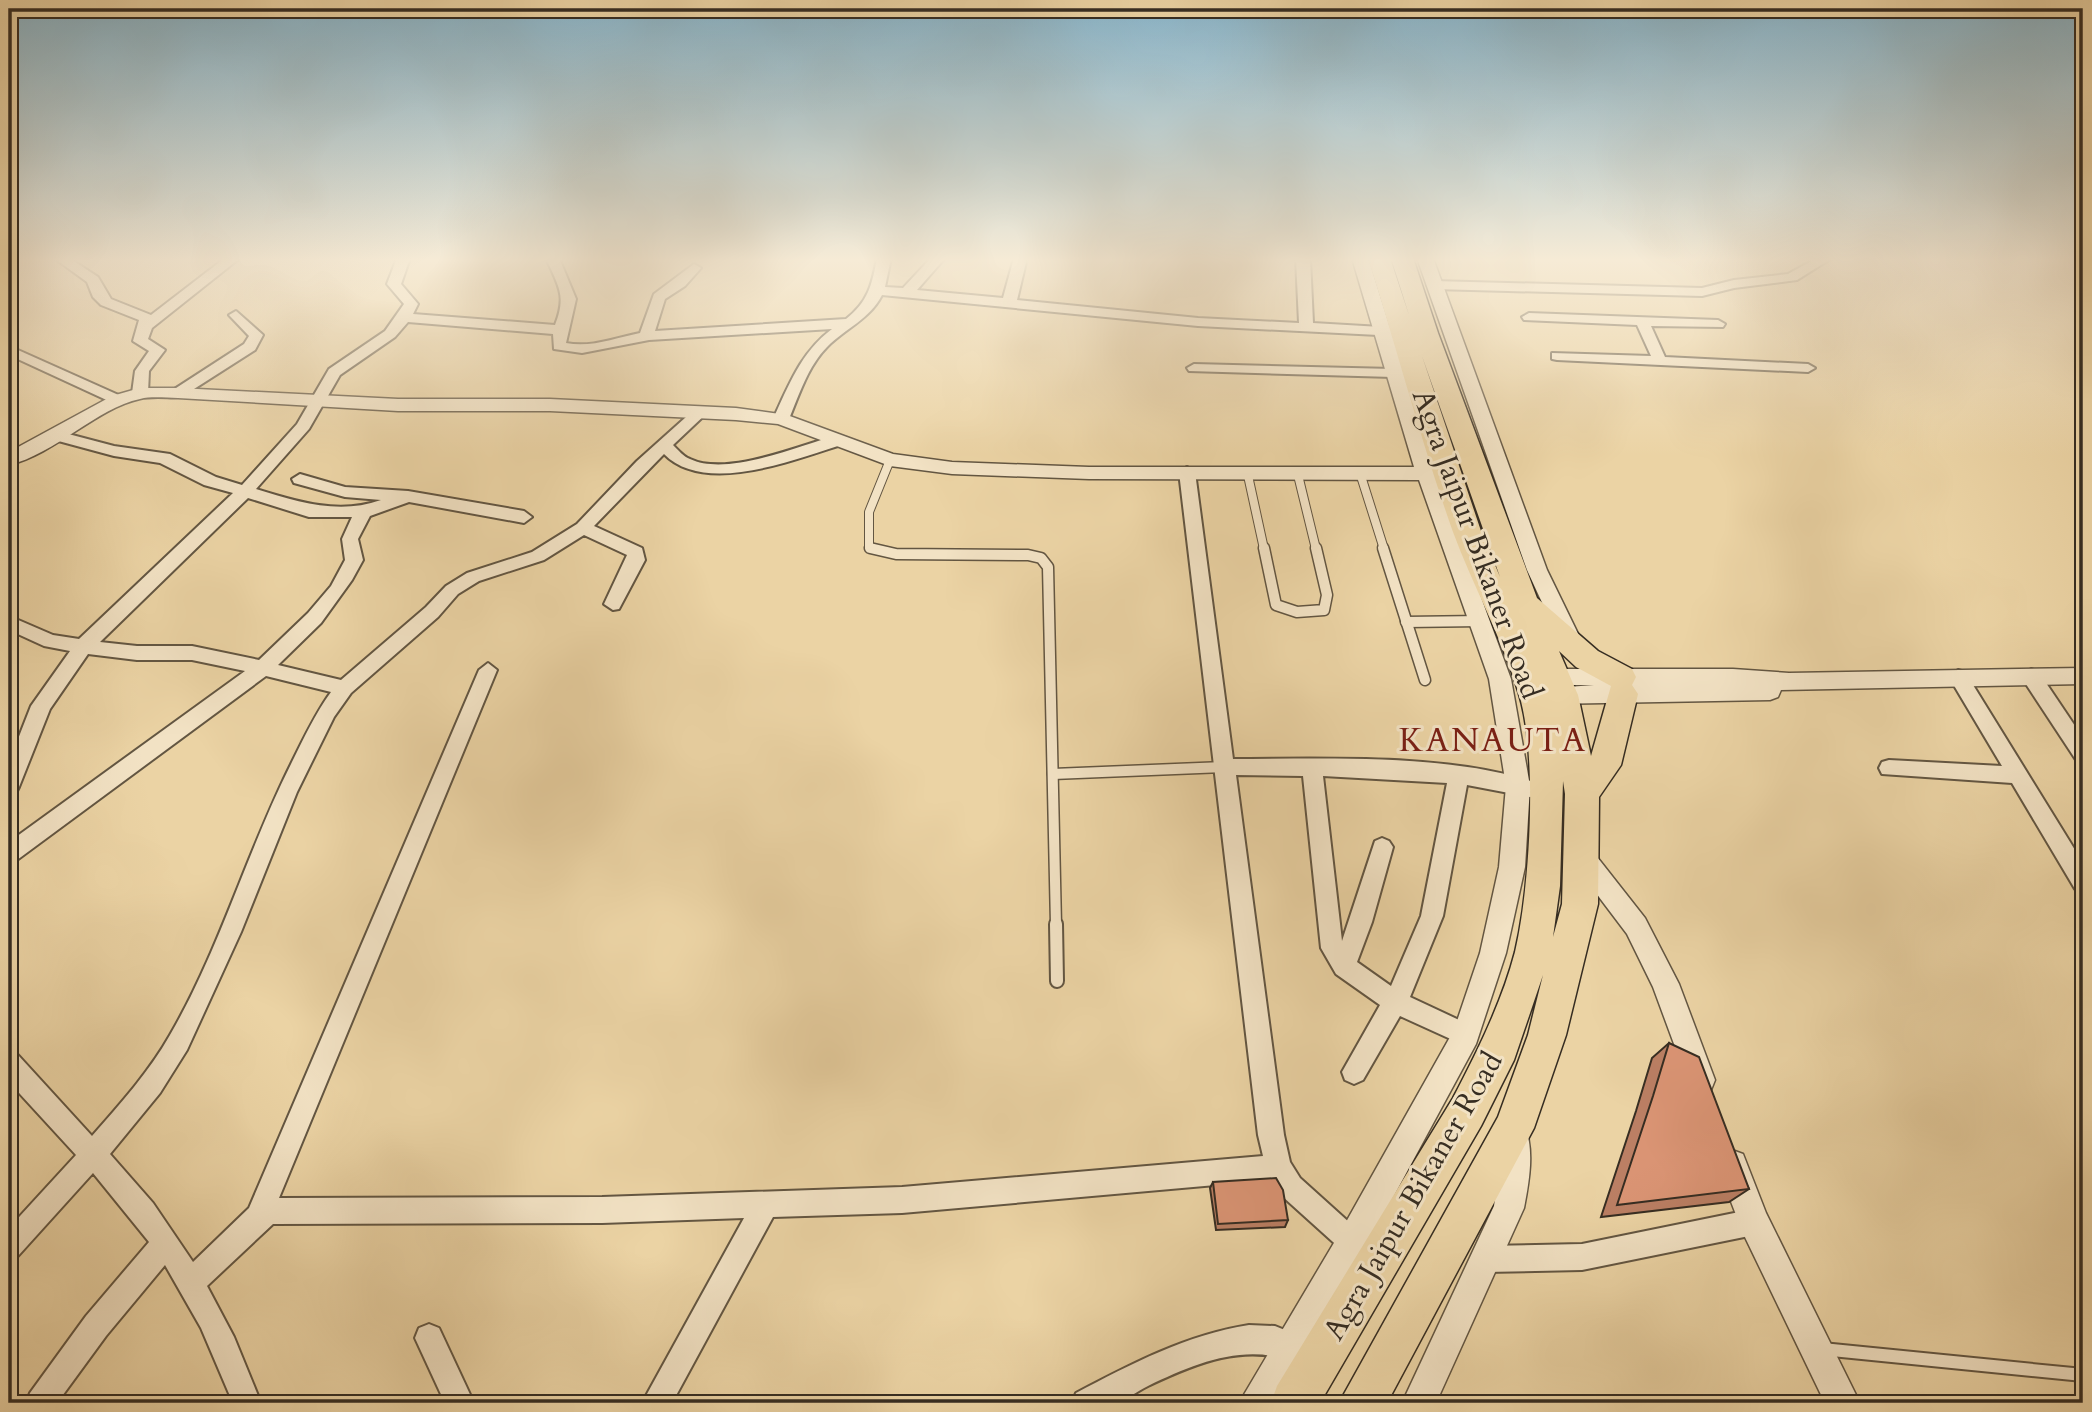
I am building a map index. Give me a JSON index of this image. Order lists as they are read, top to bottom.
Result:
{
  "streets": {
    "highway": ["Agra Jaipur Bikaner Road"]
  },
  "districts": ["KANAUTA"]
}
